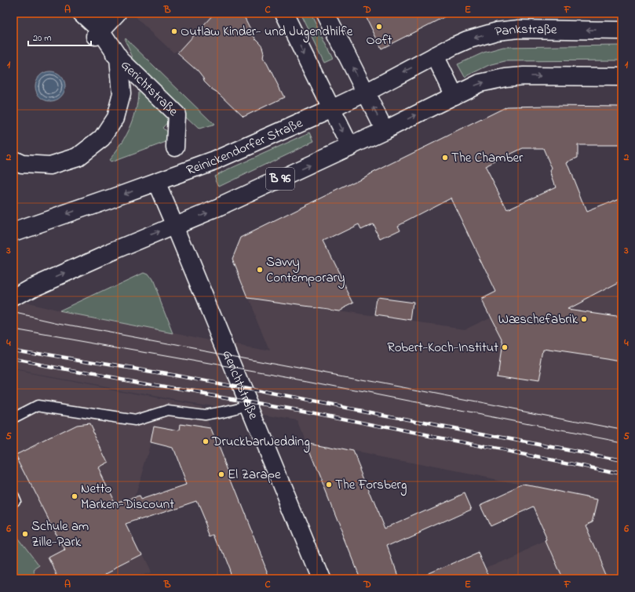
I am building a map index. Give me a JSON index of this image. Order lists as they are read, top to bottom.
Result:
{
  "streets": {
    "main road": [
      "Pankstraße",
      "Gerichtstraße",
      "Reinickendorfer Straße",
      "B 96"
    ]
  },
  "crossings": [
    ["Pankstraße", "Reinickendorfer Straße"],
    ["Gerichtstraße", "B 96"]
  ],
  "places": [
    "Ooft",
    "Outlaw Kinder- und Jugendhilfe",
    "The Chamber",
    "Savvy Contemporary",
    "Wæschefabrik",
    "Robert-Koch-Institut",
    "DruckbarWedding",
    "El Zarape",
    "The Forsberg",
    "Netto Marken-Discount",
    "Schule am Zille-Park"
  ],
  "scale_bar": "20 m",
  "grid": {
    "columns": [
      "A",
      "B",
      "C",
      "D",
      "E",
      "F"
    ],
    "rows": [
      "1",
      "2",
      "3",
      "4",
      "5",
      "6"
    ]
  }
}
